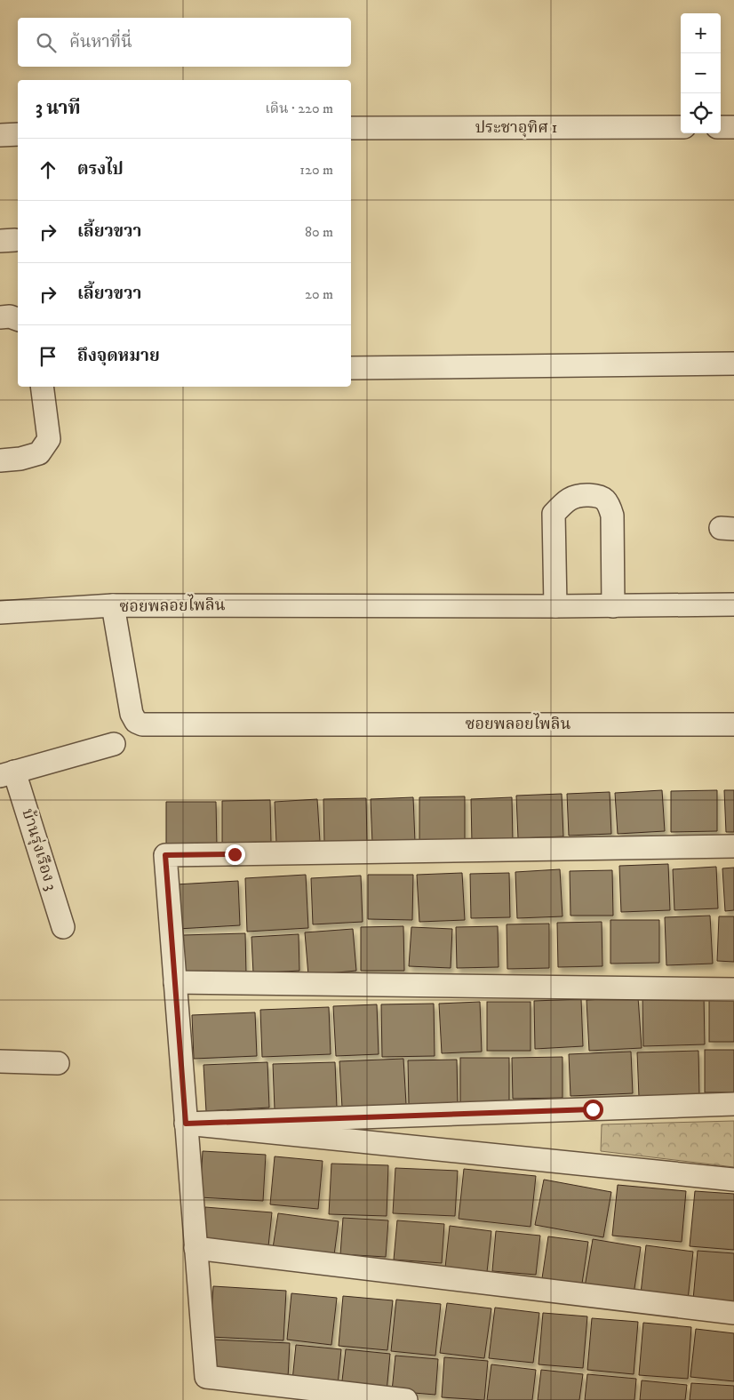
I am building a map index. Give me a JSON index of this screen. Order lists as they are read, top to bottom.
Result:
{
  "streets": {
    "street": ["ประชาอุทิศ 1", "ซอยพลอยไพลิน", "บ้านรุ่งเรือง 3"]
  },
  "page": {
    "map_buttons": ["+", "−"],
    "search": "ค้นหาที่นี่",
    "heading": ["3 นาที", "เดิน · 220 m"],
    "list": [
      ["ตรงไป", "120 m"],
      ["เลี้ยวขวา", "80 m"],
      ["เลี้ยวขวา", "20 m"],
      "ถึงจุดหมาย"
    ]
  }
}
